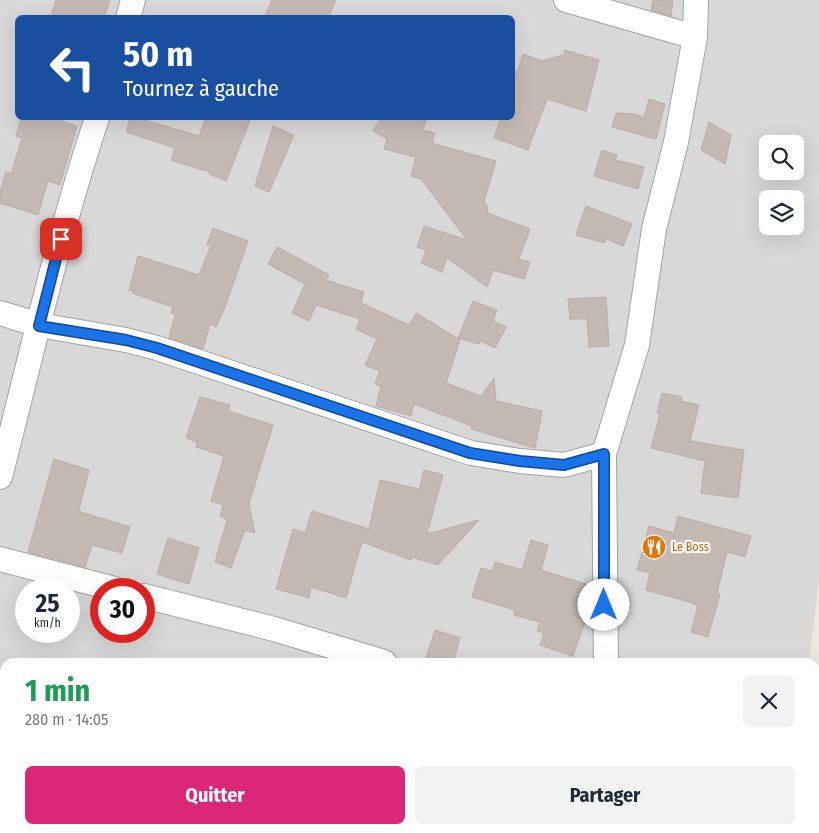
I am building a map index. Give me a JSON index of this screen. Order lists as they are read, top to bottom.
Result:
{
  "places": {
    "restaurant": ["Le Boss"]
  },
  "page": {
    "turn": ["50 m", "Tournez à gauche"],
    "speed": "25 km/h",
    "limit": "30",
    "heading": ["1 min", "280 m · 14:05"],
    "buttons": ["Quitter", "Partager"]
  }
}
